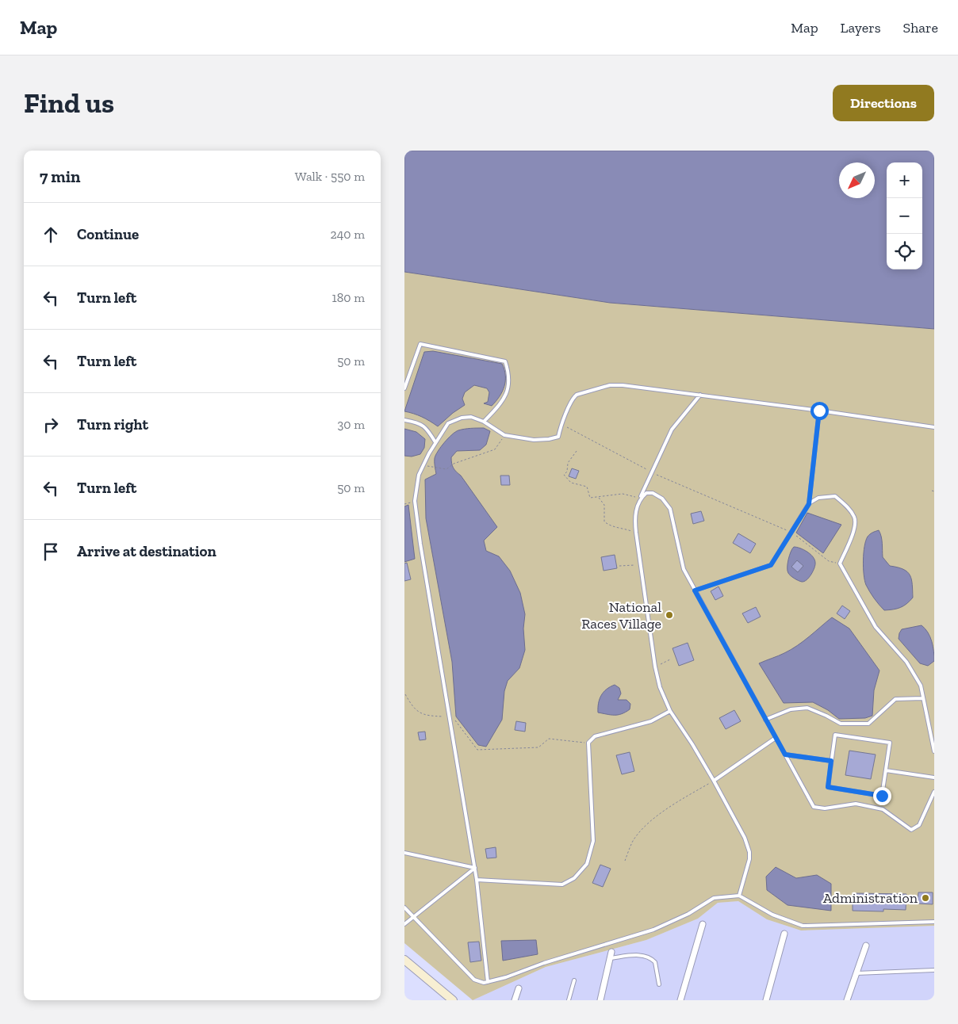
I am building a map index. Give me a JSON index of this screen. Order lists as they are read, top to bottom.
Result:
{
  "places": ["National Races Village", "Administration"],
  "north": "bottom left",
  "page": {
    "header": "Map",
    "nav": ["Map", "Layers", "Share"],
    "buttons": "Directions",
    "title": "Find us",
    "heading": ["7 min", "Walk · 550 m"],
    "map_buttons": ["+", "−"],
    "list": [
      ["Continue", "240 m"],
      ["Turn left", "180 m"],
      ["Turn left", "50 m"],
      ["Turn right", "30 m"],
      ["Turn left", "50 m"],
      "Arrive at destination"
    ]
  }
}
